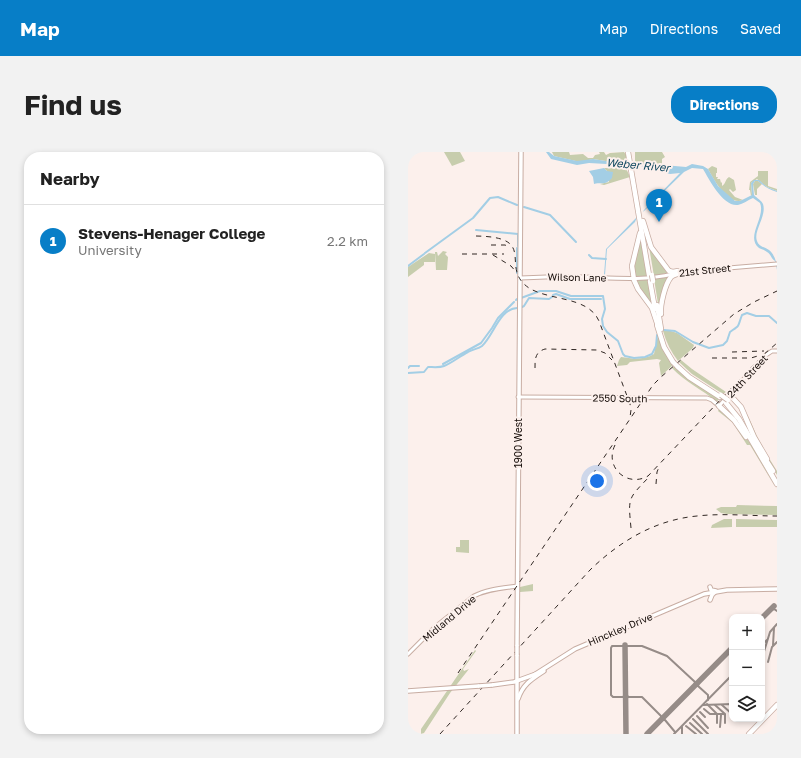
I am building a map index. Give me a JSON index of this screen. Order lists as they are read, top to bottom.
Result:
{
  "streets": {
    "main road": [
      "21st Street",
      "Wilson Lane",
      "24th Street",
      "2550 South",
      "1900 West",
      "Midland Drive",
      "Hinckley Drive"
    ]
  },
  "crossings": [
    ["21st Street", "Wilson Lane"],
    ["Wilson Lane", "1900 West"],
    ["24th Street", "2550 South"],
    ["2550 South", "1900 West"],
    ["1900 West", "Midland Drive"],
    ["1900 West", "Hinckley Drive"]
  ],
  "water": ["Weber River"],
  "page": {
    "header": "Map",
    "nav": ["Map", "Directions", "Saved"],
    "buttons": "Directions",
    "title": "Find us",
    "heading": "Nearby",
    "pins": "1",
    "list": [
      {
        "mark": "1",
        "name": "Stevens-Henager College",
        "note": "University",
        "value": "2.2 km"
      }
    ],
    "map_buttons": ["+", "−"]
  }
}
